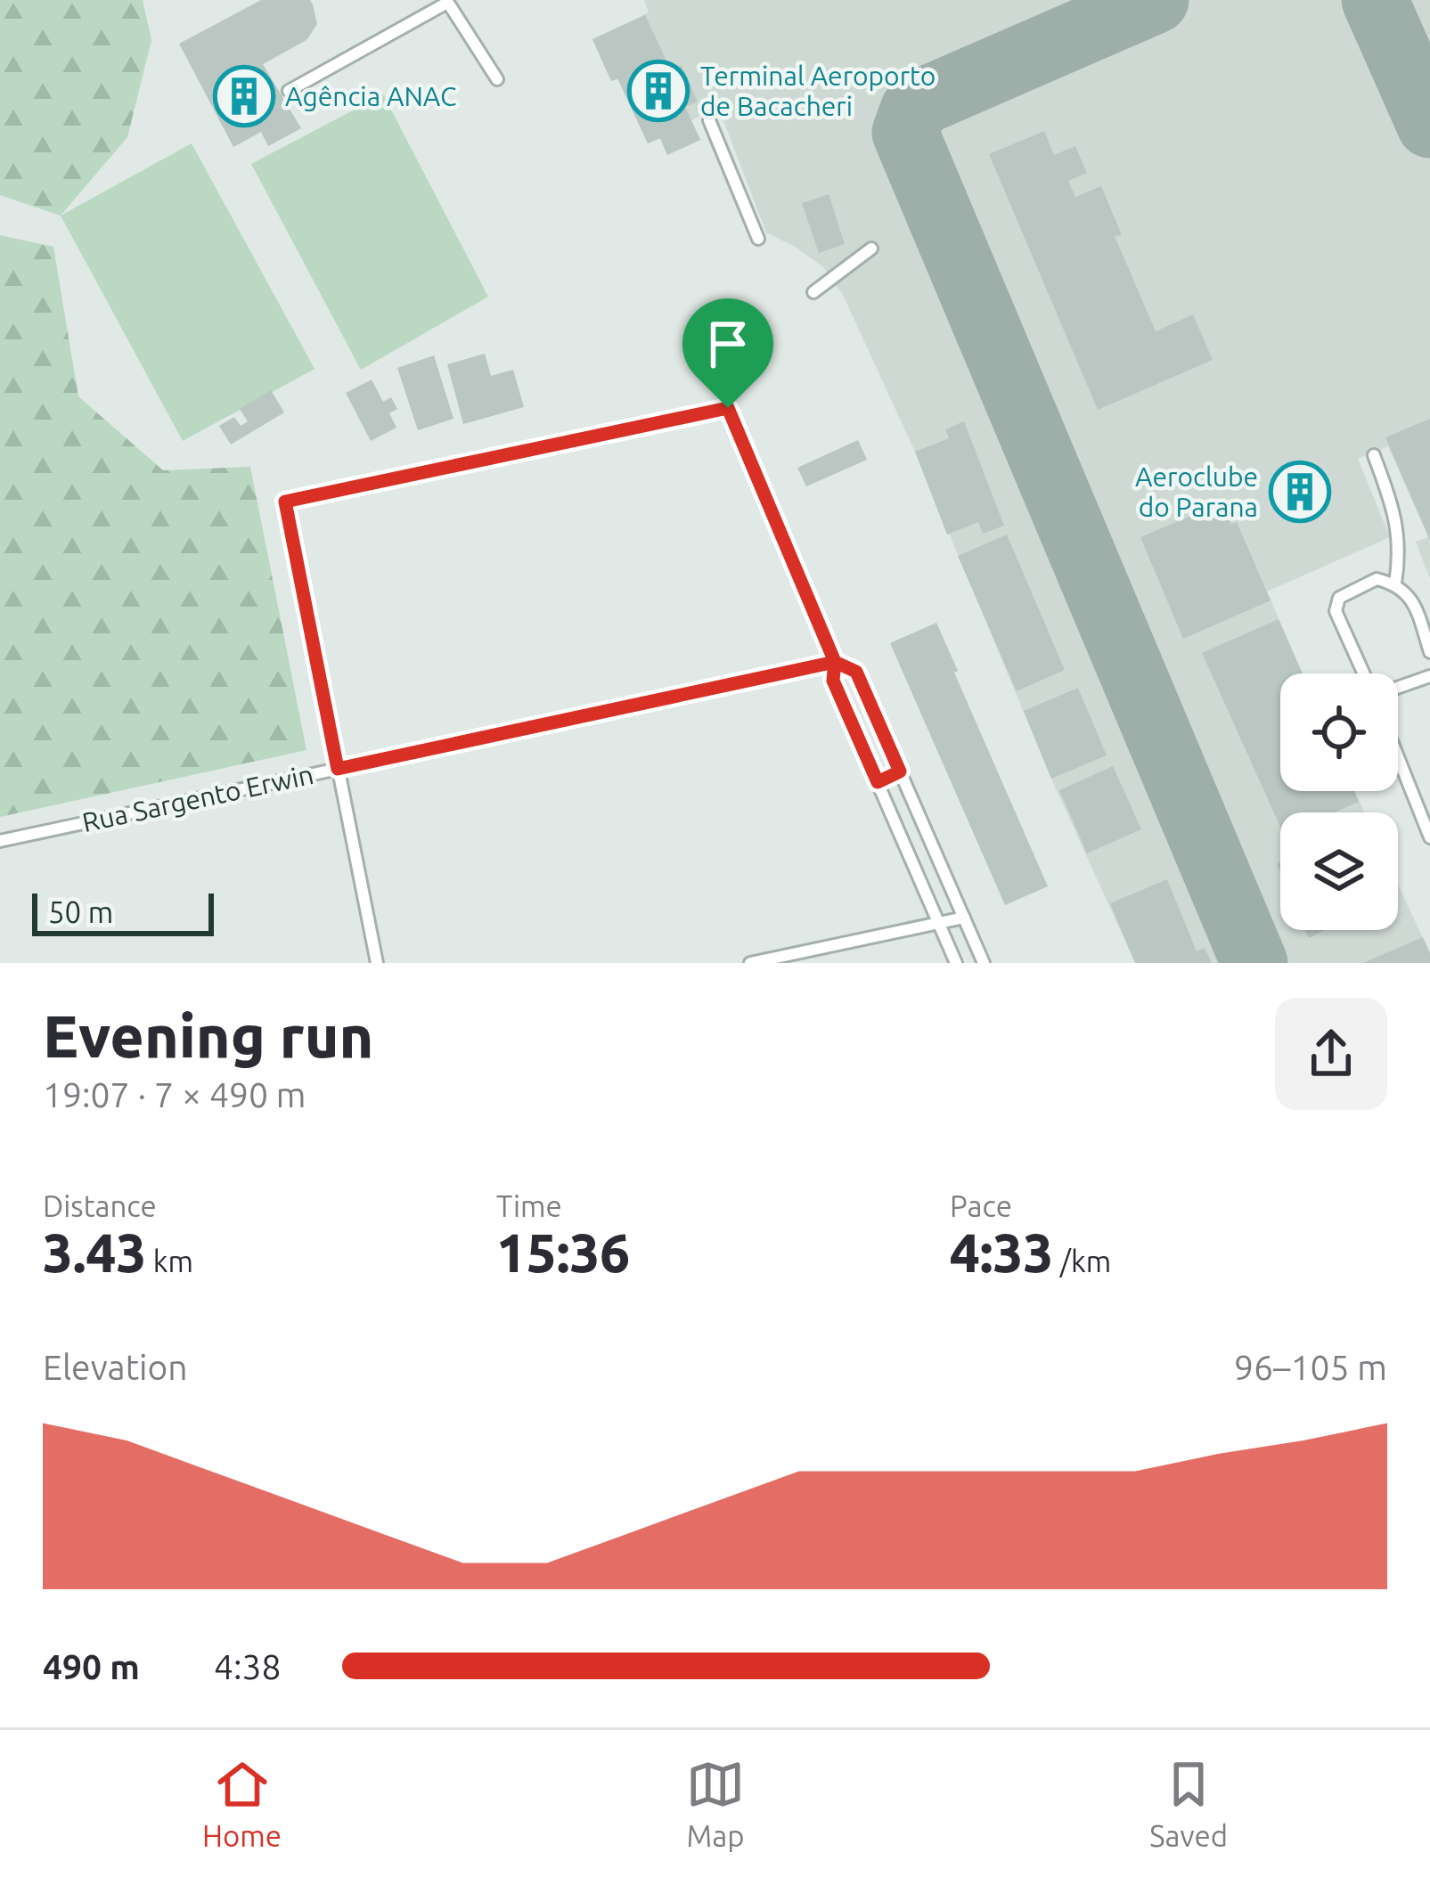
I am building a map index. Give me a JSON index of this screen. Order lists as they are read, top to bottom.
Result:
{
  "streets": {
    "lane": ["Rua Sargento Erwin"]
  },
  "places": {
    "building": ["Terminal Aeroporto de Bacacheri", "Agência ANAC", "Aeroclube do Parana"]
  },
  "scale_bar": "50 m",
  "page": {
    "scale": "50 m",
    "heading": ["Evening run", "19:07 · 7 × 490 m"],
    "stats": [
      ["Distance", "3.43 km"],
      ["Time", "15:36"],
      ["Pace", "4:33 /km"]
    ],
    "chart": ["Elevation", "96–105 m"],
    "list": [
      {
        "name": "490 m",
        "note": "4:38"
      }
    ],
    "tabs": ["Home", "Map", "Saved"]
  }
}
